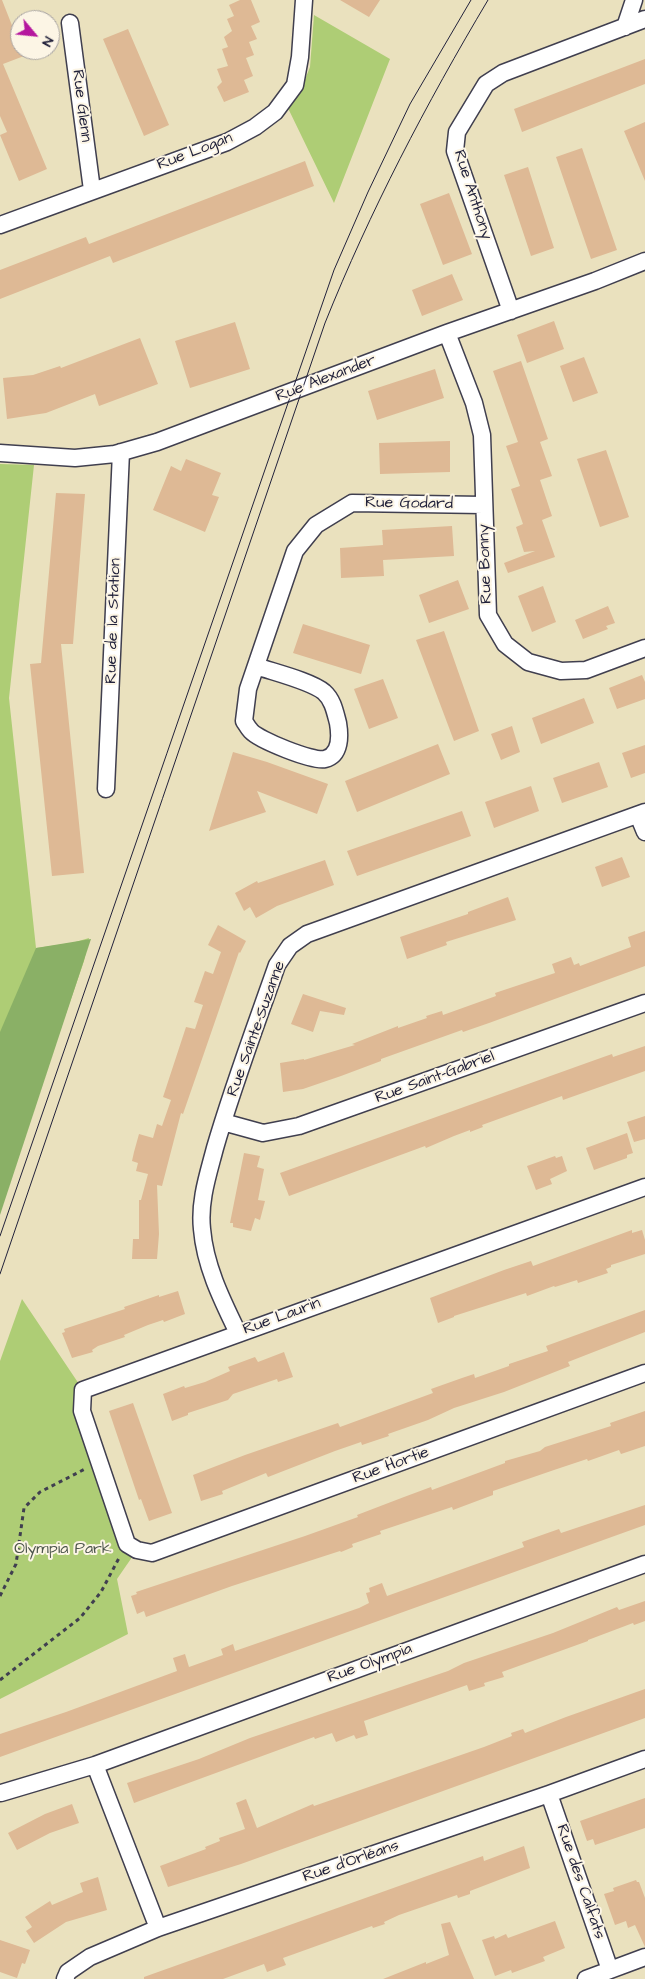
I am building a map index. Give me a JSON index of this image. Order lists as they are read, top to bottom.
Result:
{
  "streets": {
    "street": [
      "Rue Glenn",
      "Rue Logan",
      "Rue Anthony",
      "Rue Alexander",
      "Rue Godard",
      "Rue Bonny",
      "Rue de la Station",
      "Rue Sainte-Suzanne",
      "Rue Saint-Gabriel",
      "Rue Laurin",
      "Rue Hortie",
      "Rue Olympia",
      "Rue d'Orléans",
      "Rue des Calfats"
    ]
  },
  "crossings": [
    ["Rue Glenn", "Rue Logan"],
    ["Rue Anthony", "Rue Alexander"],
    ["Rue Alexander", "Rue Bonny"],
    ["Rue Alexander", "Rue de la Station"],
    ["Rue Godard", "Rue Bonny"],
    ["Rue Sainte-Suzanne", "Rue Saint-Gabriel"],
    ["Rue Sainte-Suzanne", "Rue Laurin"],
    ["Rue Laurin", "Rue Hortie"],
    ["Rue d'Orléans", "Rue des Calfats"]
  ],
  "parks": ["Olympia Park"],
  "north": "bottom right"
}
